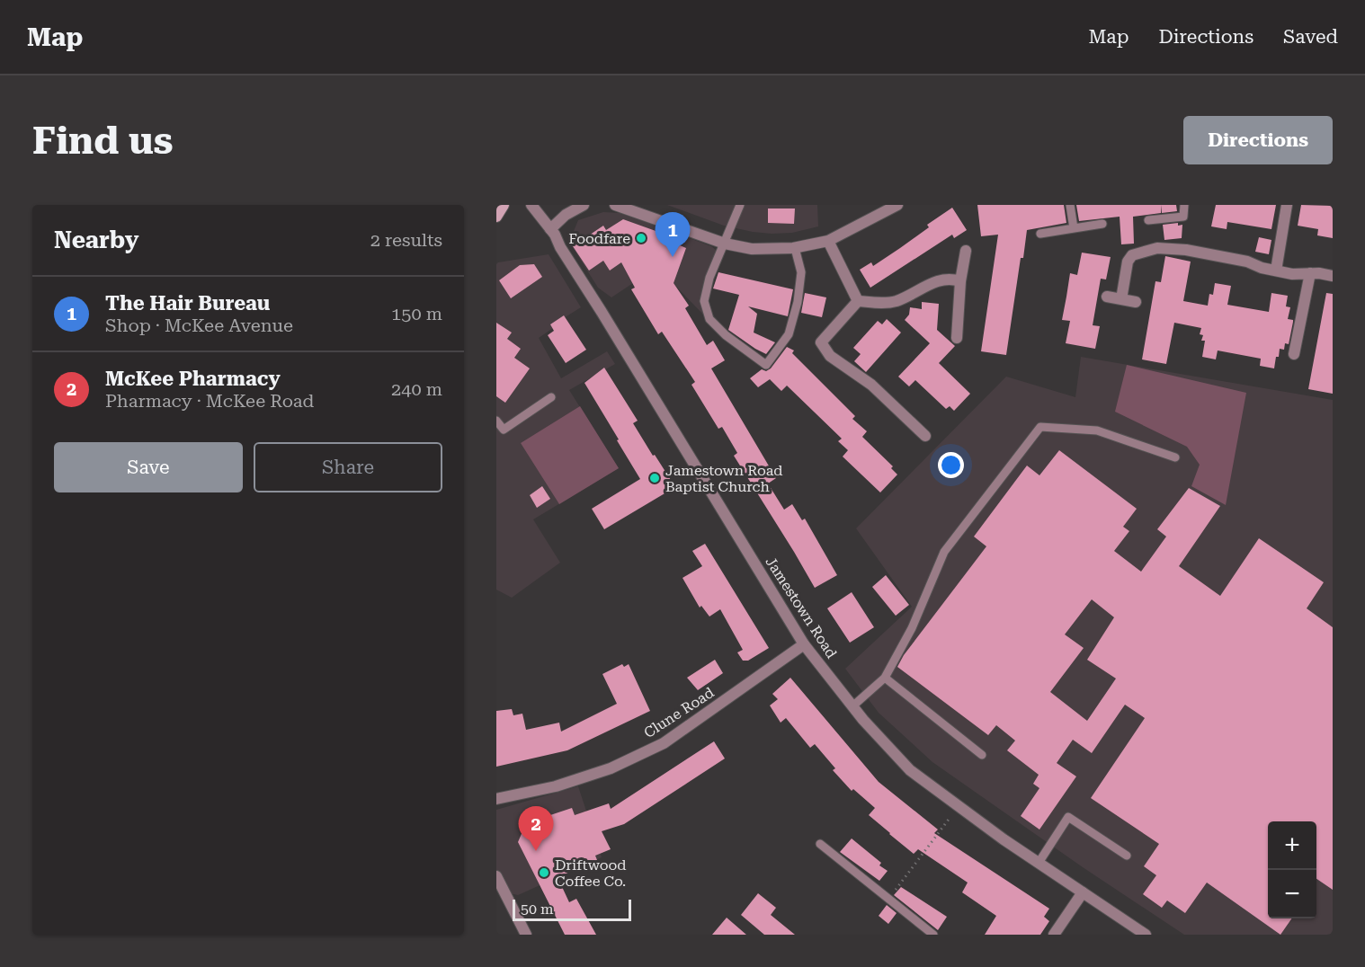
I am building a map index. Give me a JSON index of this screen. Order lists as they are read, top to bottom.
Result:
{
  "streets": {
    "street": ["Jamestown Road", "Clune Road"]
  },
  "crossings": [
    ["Jamestown Road", "Clune Road"]
  ],
  "places": ["Foodfare", "Jamestown Road Baptist Church", "Driftwood Coffee Co."],
  "scale_bar": "50 m",
  "page": {
    "header": "Map",
    "nav": ["Map", "Directions", "Saved"],
    "buttons": [
      "Directions",
      ["Save", "Share"]
    ],
    "title": "Find us",
    "heading": ["Nearby", "2 results"],
    "pins": ["1", "2"],
    "list": [
      {
        "mark": "1",
        "name": "The Hair Bureau",
        "note": "Shop · McKee Avenue",
        "value": "150 m"
      },
      {
        "mark": "2",
        "name": "McKee Pharmacy",
        "note": "Pharmacy · McKee Road",
        "value": "240 m"
      }
    ],
    "map_buttons": ["+", "−"],
    "scale": "50 m"
  }
}
